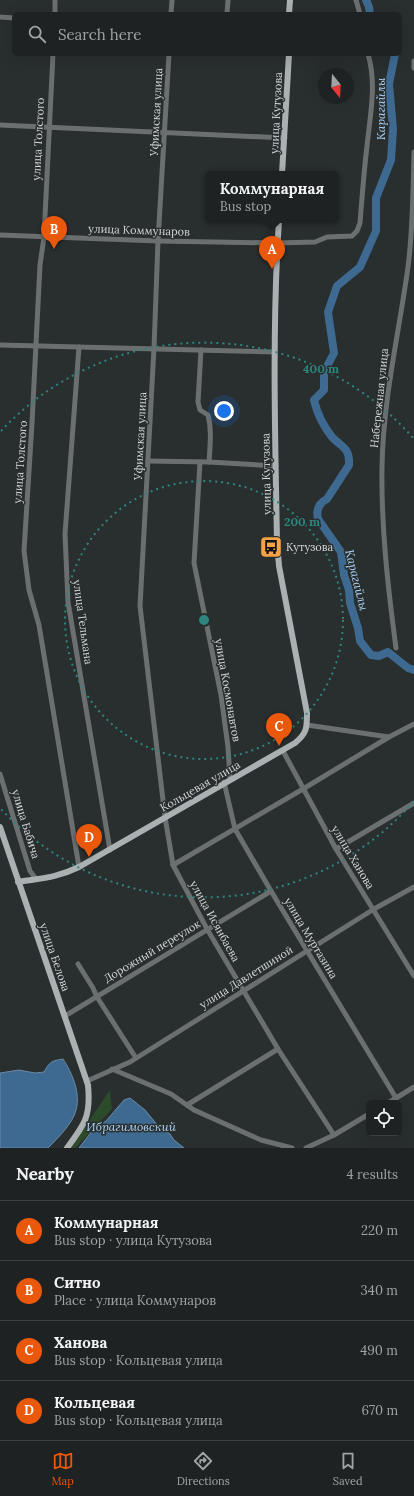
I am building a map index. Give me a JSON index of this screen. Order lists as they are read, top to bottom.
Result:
{
  "streets": {
    "main road": ["улица Кутузова", "Кольцевая улица", "улица Белова"],
    "street": [
      "Уфимская улица",
      "улица Толстого",
      "улица Коммунаров",
      "Набережная улица",
      "улица Тельмана",
      "улица Космонавтов",
      "улица Бабича",
      "улица Ханова",
      "улица Исянбаева",
      "улица Муртазина",
      "Дорожный переулок",
      "улица Давлетшиной"
    ]
  },
  "crossings": [
    ["Уфимская улица", "улица Коммунаров"],
    ["Уфимская улица", "Кольцевая улица"],
    ["Уфимская улица", "улица Исянбаева"],
    ["улица Кутузова", "улица Коммунаров"],
    ["улица Кутузова", "Кольцевая улица"],
    ["улица Толстого", "улица Коммунаров"],
    ["улица Толстого", "Кольцевая улица"],
    ["улица Тельмана", "Кольцевая улица"],
    ["улица Космонавтов", "Кольцевая улица"],
    ["улица Космонавтов", "улица Муртазина"],
    ["Кольцевая улица", "улица Бабича"],
    ["Кольцевая улица", "улица Ханова"],
    ["Кольцевая улица", "улица Исянбаева"],
    ["Кольцевая улица", "улица Муртазина"],
    ["Кольцевая улица", "улица Белова"],
    ["улица Ханова", "улица Давлетшиной"],
    ["улица Исянбаева", "Дорожный переулок"],
    ["улица Исянбаева", "улица Давлетшиной"],
    ["улица Муртазина", "Дорожный переулок"],
    ["улица Муртазина", "улица Давлетшиной"],
    ["Дорожный переулок", "улица Белова"],
    ["улица Белова", "улица Давлетшиной"]
  ],
  "water": ["Карагайлы", "Ибрагимовский"],
  "places": {
    "bus stop": ["Кутузова"]
  },
  "north": "bottom",
  "page": {
    "search": "Search here",
    "popup": ["Коммунарная", "Bus stop"],
    "pins": [
      "B",
      "A",
      "C",
      "D"
    ],
    "heading": ["Nearby", "4 results"],
    "list": [
      {
        "mark": "A",
        "name": "Коммунарная",
        "note": "Bus stop · улица Кутузова",
        "value": "220 m"
      },
      {
        "mark": "B",
        "name": "Ситно",
        "note": "Place · улица Коммунаров",
        "value": "340 m"
      },
      {
        "mark": "C",
        "name": "Ханова",
        "note": "Bus stop · Кольцевая улица",
        "value": "490 m"
      },
      {
        "mark": "D",
        "name": "Кольцевая",
        "note": "Bus stop · Кольцевая улица",
        "value": "670 m"
      }
    ],
    "nav": ["Map", "Directions", "Saved"]
  },
  "rings": ["400 m", "200 m"]
}
